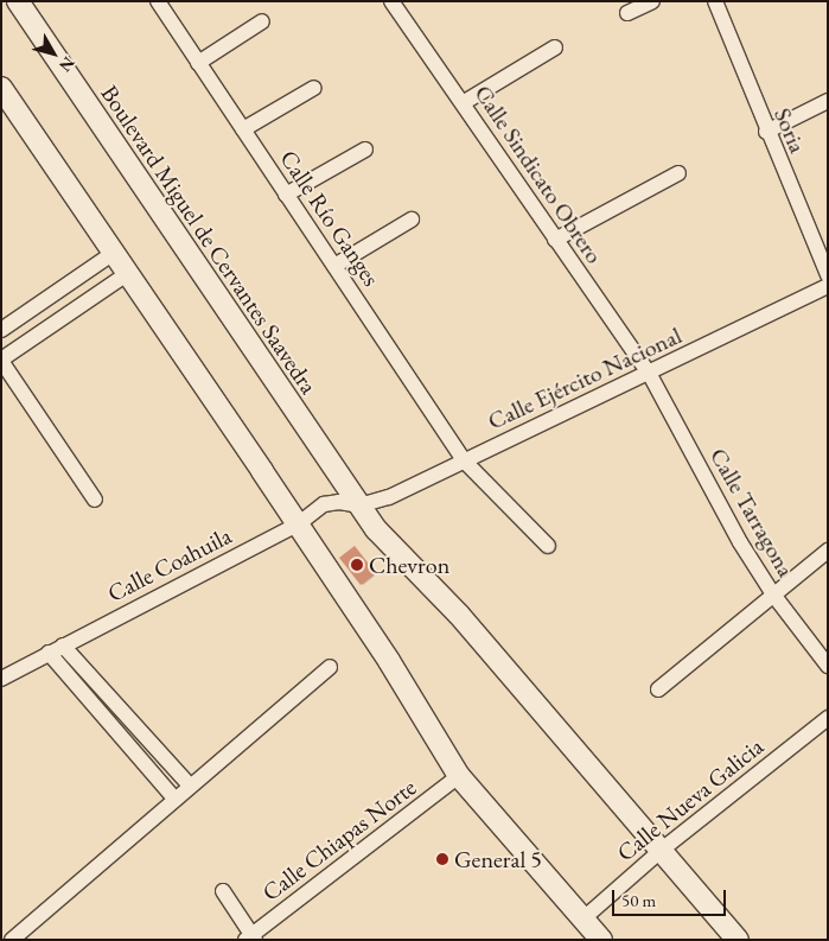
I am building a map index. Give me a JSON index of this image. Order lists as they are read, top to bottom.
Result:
{
  "streets": {
    "main road": ["Boulevard Miguel de Cervantes Saavedra"],
    "street": [
      "Soria",
      "Calle Sindicato Obrero",
      "Calle Río Ganges",
      "Calle Ejército Nacional",
      "Calle Tarragona",
      "Calle Coahuila",
      "Calle Nueva Galicia",
      "Calle Chiapas Norte"
    ]
  },
  "crossings": [
    ["Calle Sindicato Obrero", "Calle Ejército Nacional"],
    ["Calle Sindicato Obrero", "Calle Tarragona"],
    ["Calle Río Ganges", "Calle Ejército Nacional"],
    ["Boulevard Miguel de Cervantes Saavedra", "Calle Ejército Nacional"],
    ["Boulevard Miguel de Cervantes Saavedra", "Calle Coahuila"],
    ["Boulevard Miguel de Cervantes Saavedra", "Calle Nueva Galicia"],
    ["Calle Ejército Nacional", "Calle Tarragona"],
    ["Calle Ejército Nacional", "Calle Coahuila"]
  ],
  "places": ["Chevron", "General 5"],
  "scale_bar": "50 m",
  "north": "bottom right"
}
